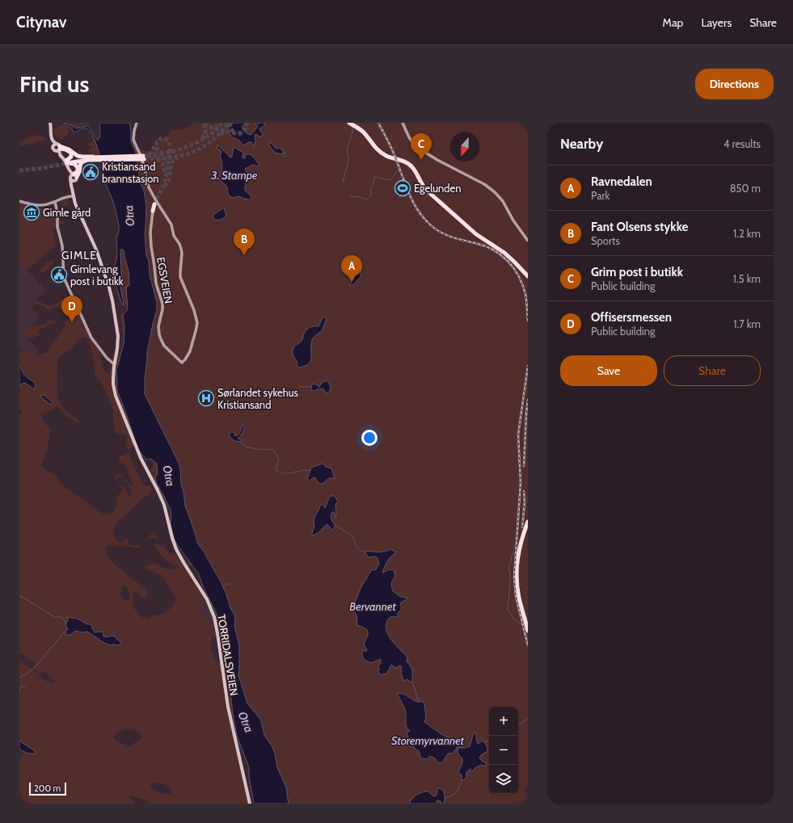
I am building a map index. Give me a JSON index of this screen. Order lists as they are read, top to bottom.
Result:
{
  "streets": {
    "main road": ["TORRIDALSVEIEN"],
    "street": ["EGSVEIEN"]
  },
  "districts": ["GIMLE"],
  "water": [
    "3. Stampe",
    "Otra",
    "Bervannet",
    "Storemyrvannet"
  ],
  "places": {
    "public building": ["Kristiansand brannstasjon", "Gimlevang post i butikk"],
    "sports": ["Egelunden"],
    "museum": ["Gimle gård"],
    "hospital": ["Sørlandet sykehus Kristiansand"]
  },
  "scale_bar": "200 m",
  "north": "bottom",
  "page": {
    "header": "Citynav",
    "nav": ["Map", "Layers", "Share"],
    "buttons": [
      "Directions",
      ["Save", "Share"]
    ],
    "title": "Find us",
    "heading": ["Nearby", "4 results"],
    "pins": [
      "C",
      "B",
      "A",
      "D"
    ],
    "list": [
      {
        "mark": "A",
        "name": "Ravnedalen",
        "note": "Park",
        "value": "850 m"
      },
      {
        "mark": "B",
        "name": "Fant Olsens stykke",
        "note": "Sports",
        "value": "1.2 km"
      },
      {
        "mark": "C",
        "name": "Grim post i butikk",
        "note": "Public building",
        "value": "1.5 km"
      },
      {
        "mark": "D",
        "name": "Offisersmessen",
        "note": "Public building",
        "value": "1.7 km"
      }
    ],
    "map_buttons": ["+", "−"],
    "scale": "200 m"
  }
}
